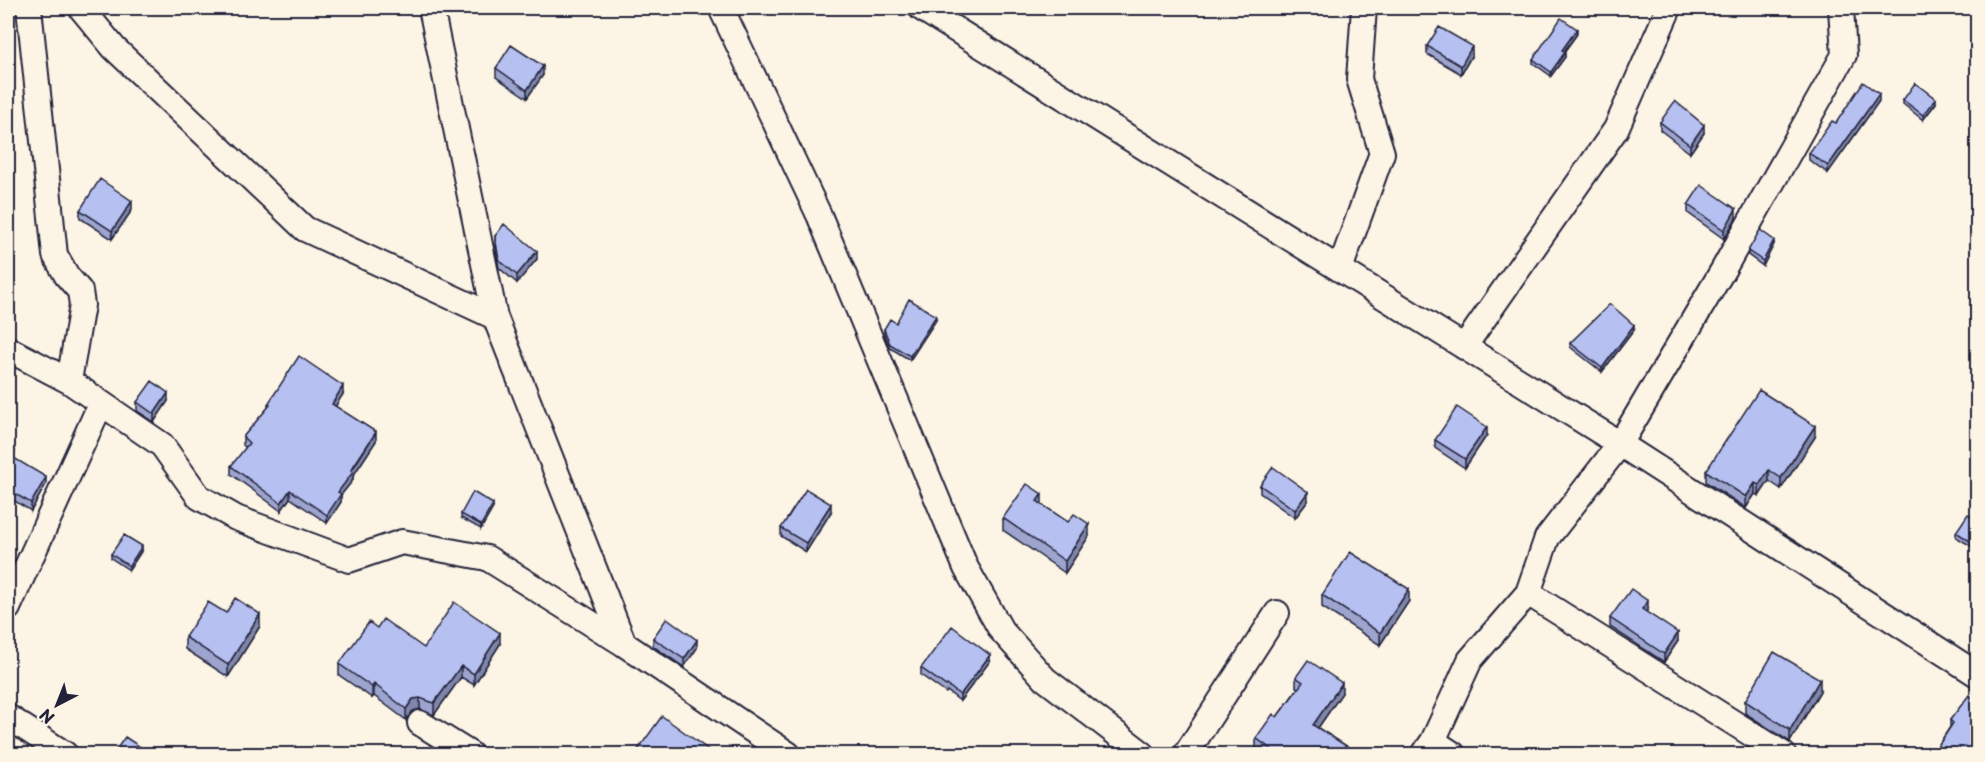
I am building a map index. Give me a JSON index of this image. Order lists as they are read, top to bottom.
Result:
{
  "north": "bottom left"
}
